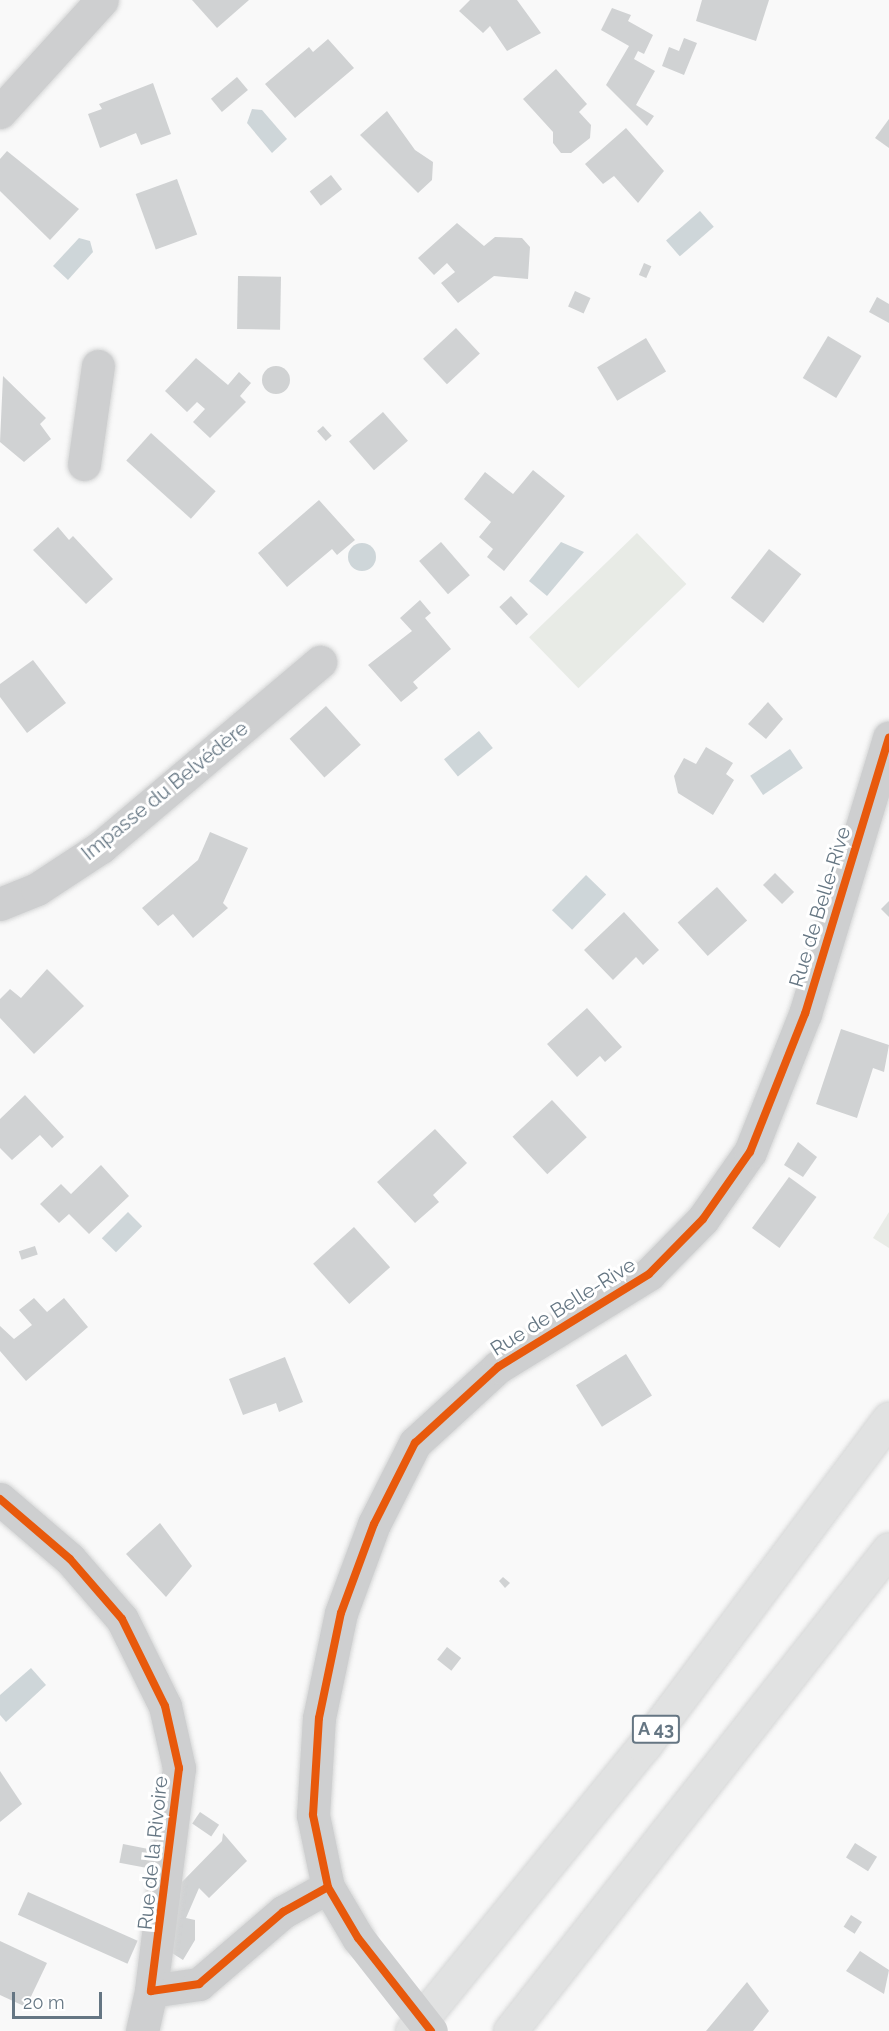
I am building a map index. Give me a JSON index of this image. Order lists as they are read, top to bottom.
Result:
{
  "streets": {
    "highway": ["A 43"],
    "street": ["Impasse du Belvédère", "Rue de Belle-Rive", "Rue de la Rivoire"]
  },
  "scale_bar": "20 m"
}
